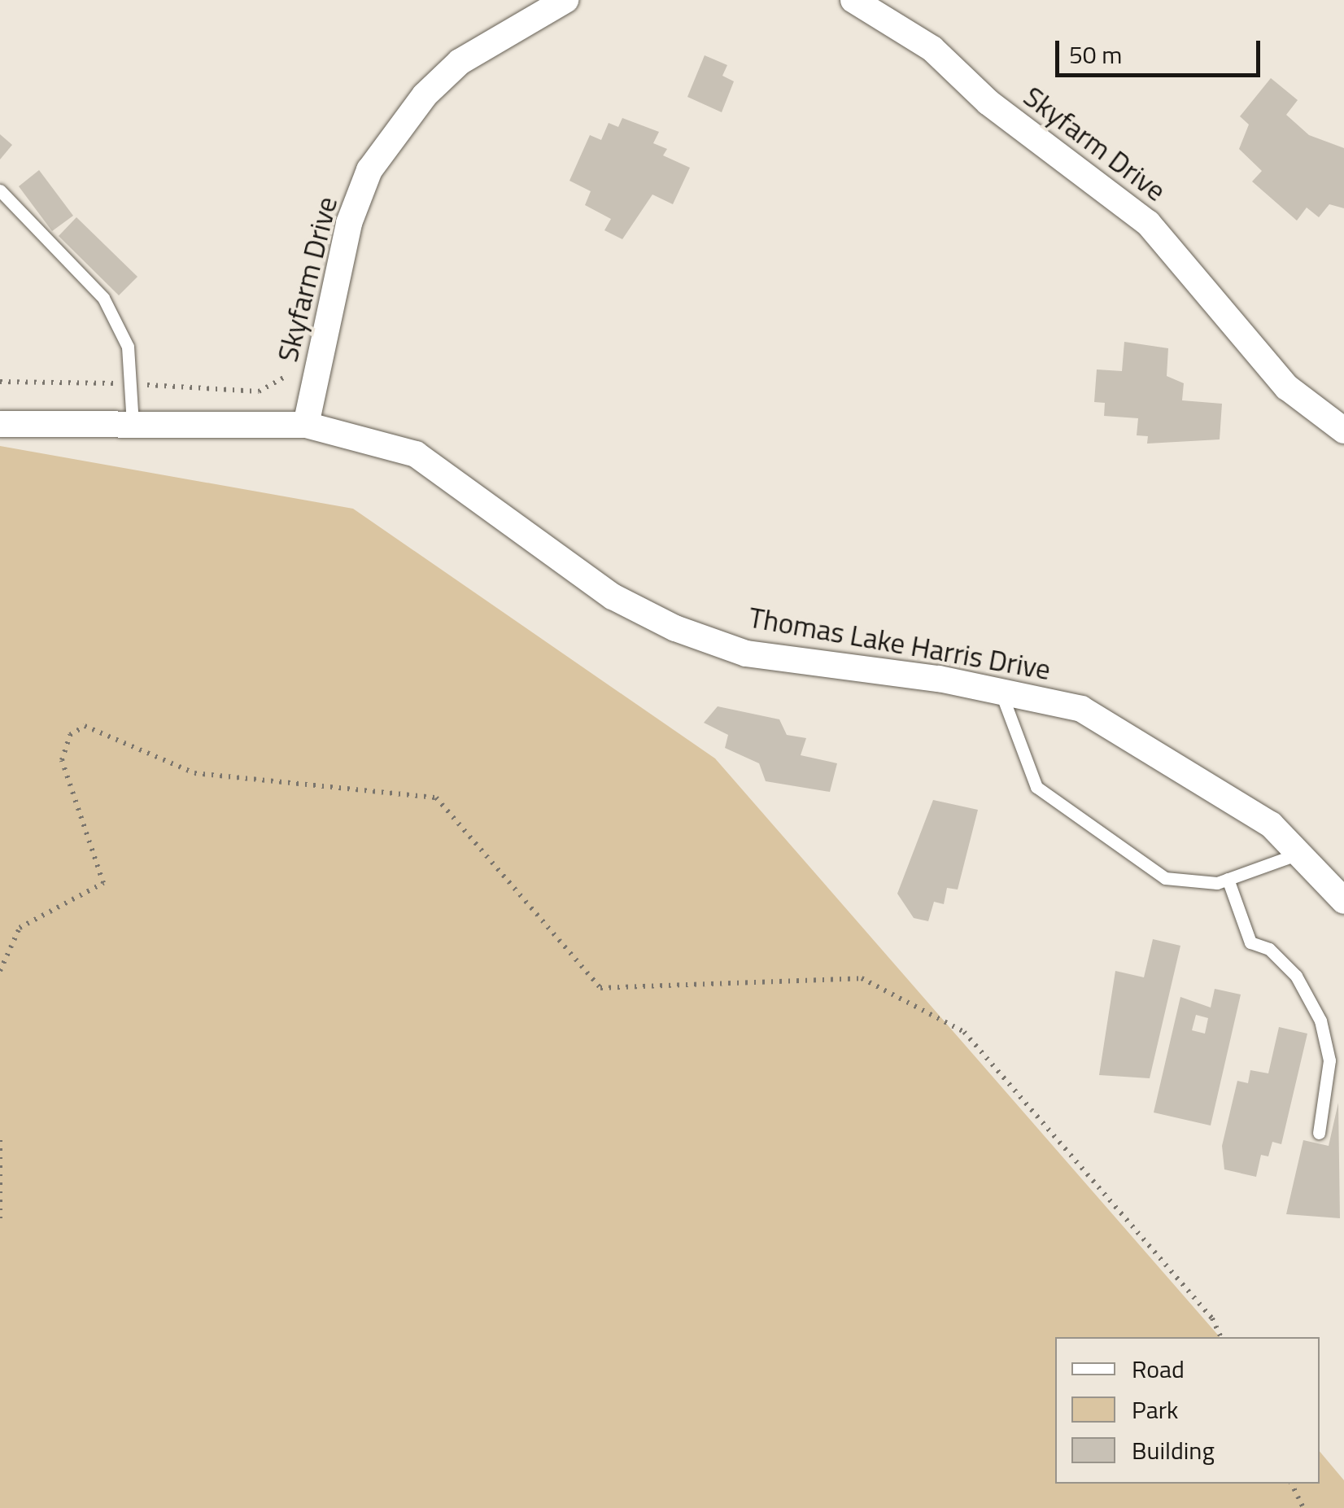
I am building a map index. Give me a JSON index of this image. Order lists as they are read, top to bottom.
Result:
{
  "streets": {
    "street": ["Skyfarm Drive", "Thomas Lake Harris Drive"]
  },
  "crossings": [
    ["Skyfarm Drive", "Thomas Lake Harris Drive"]
  ],
  "legend": ["Road", "Park", "Building"],
  "scale_bar": "50 m"
}
